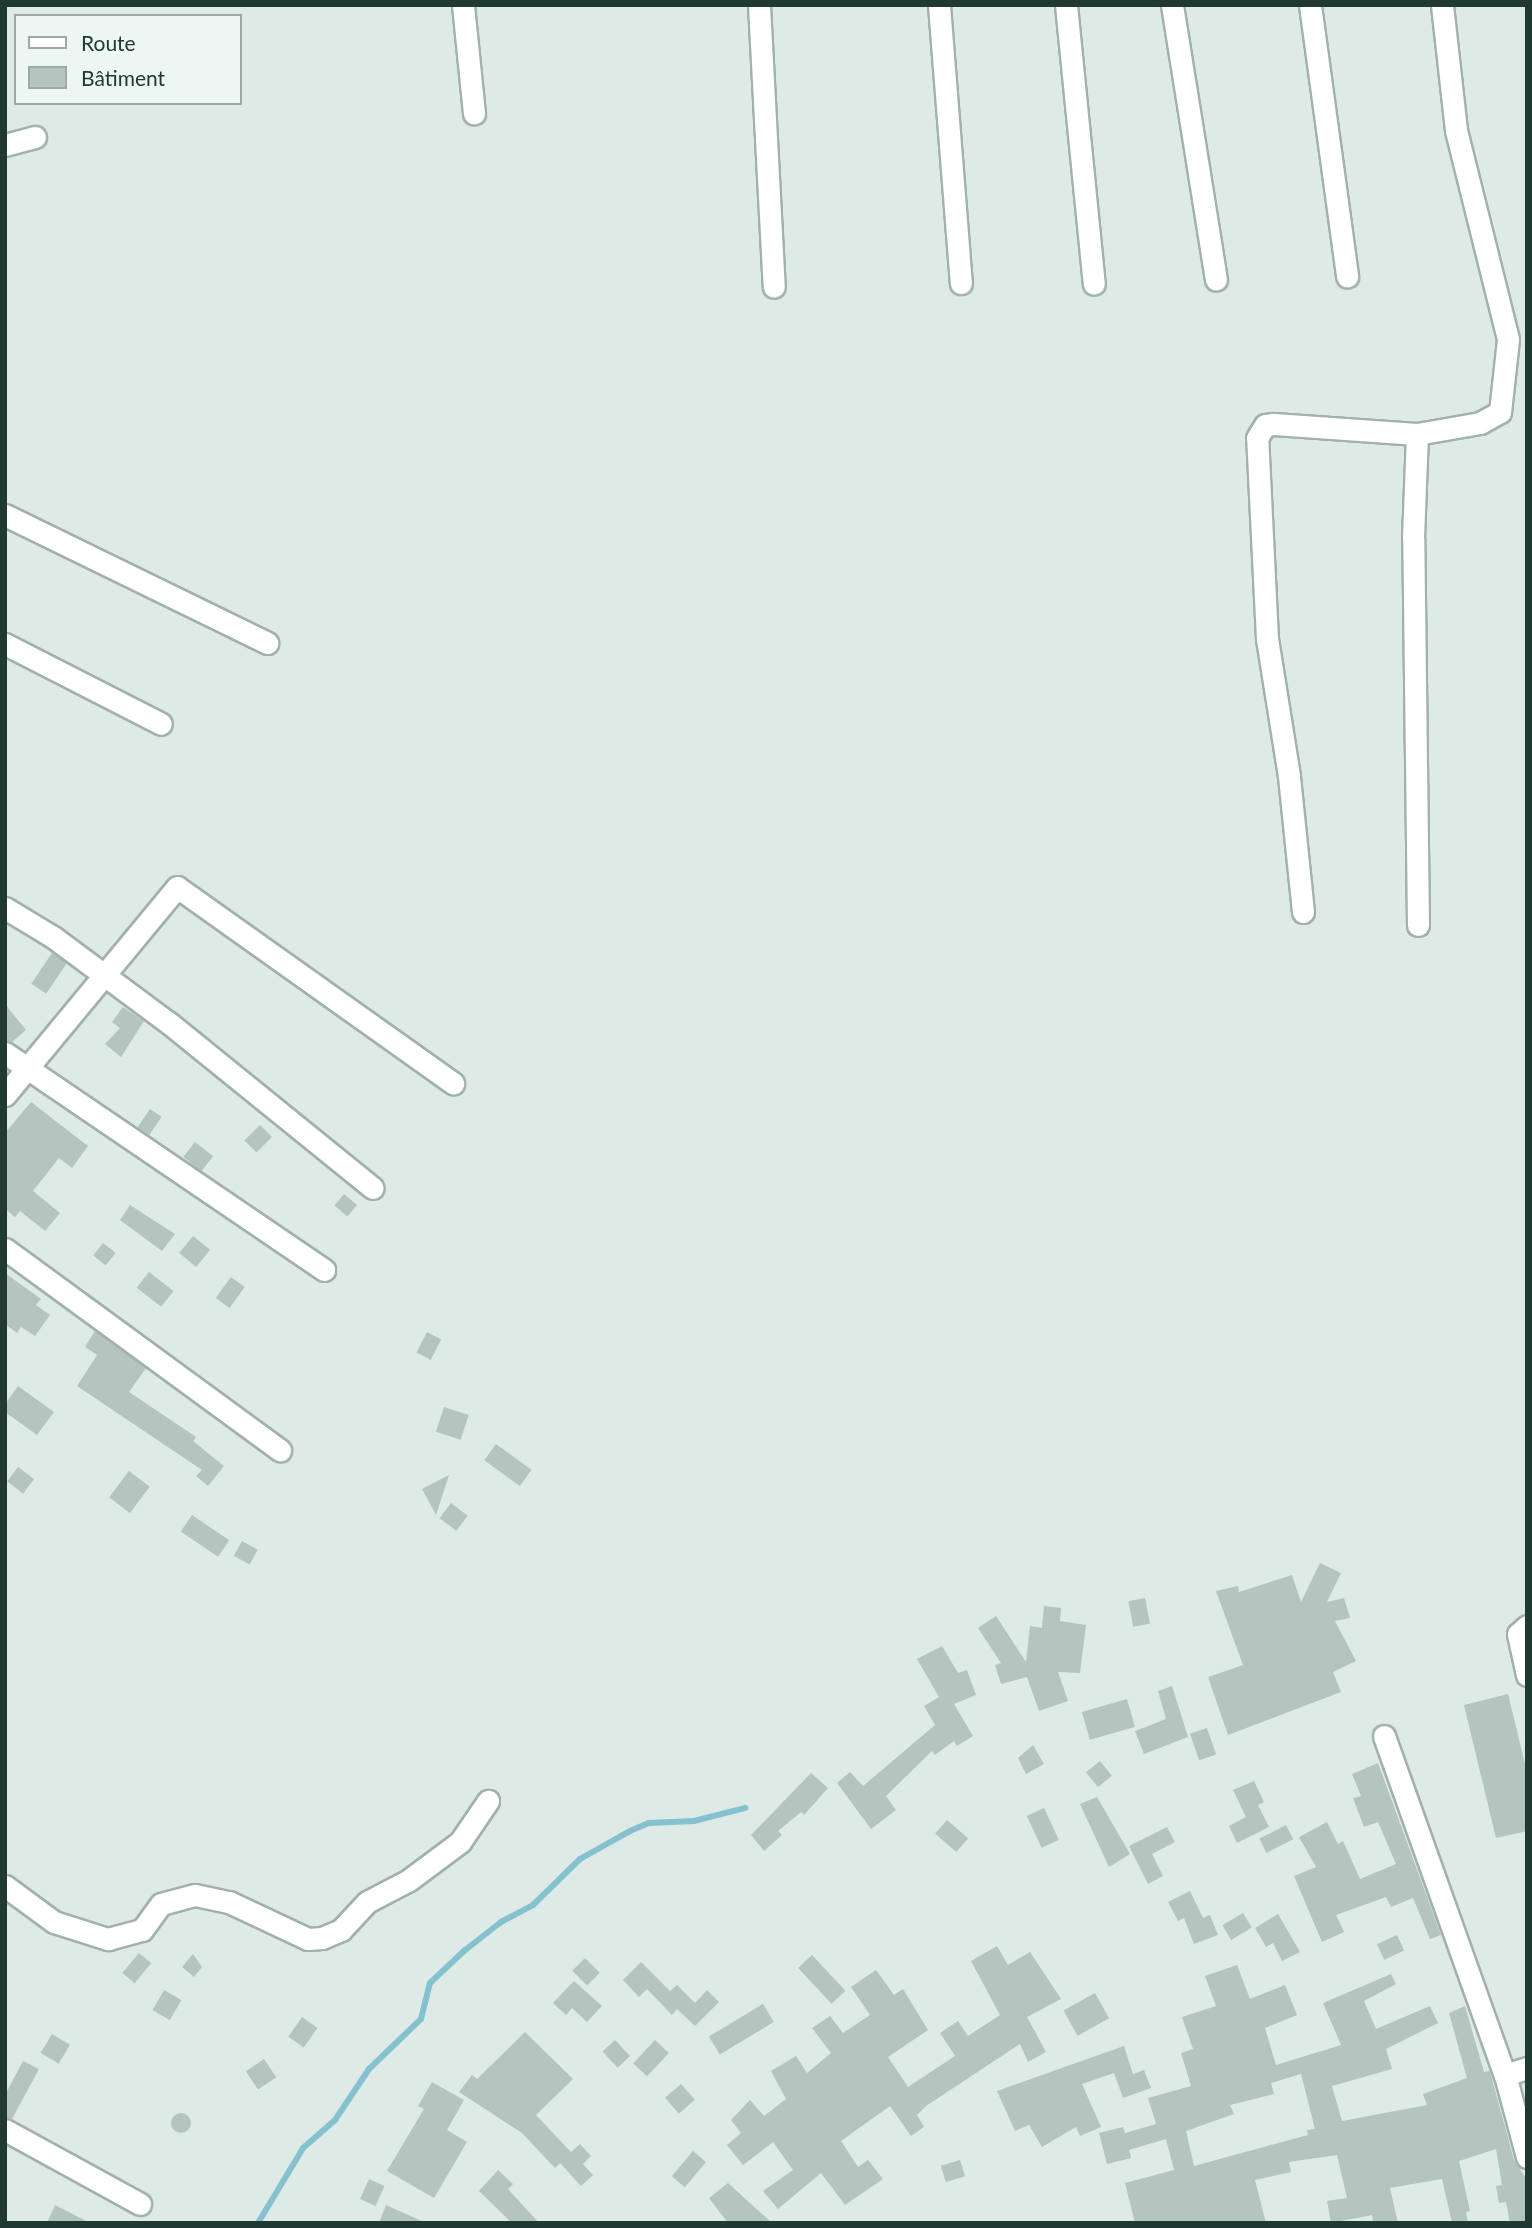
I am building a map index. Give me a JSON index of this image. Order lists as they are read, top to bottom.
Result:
{
  "legend": ["Route", "Bâtiment"]
}
